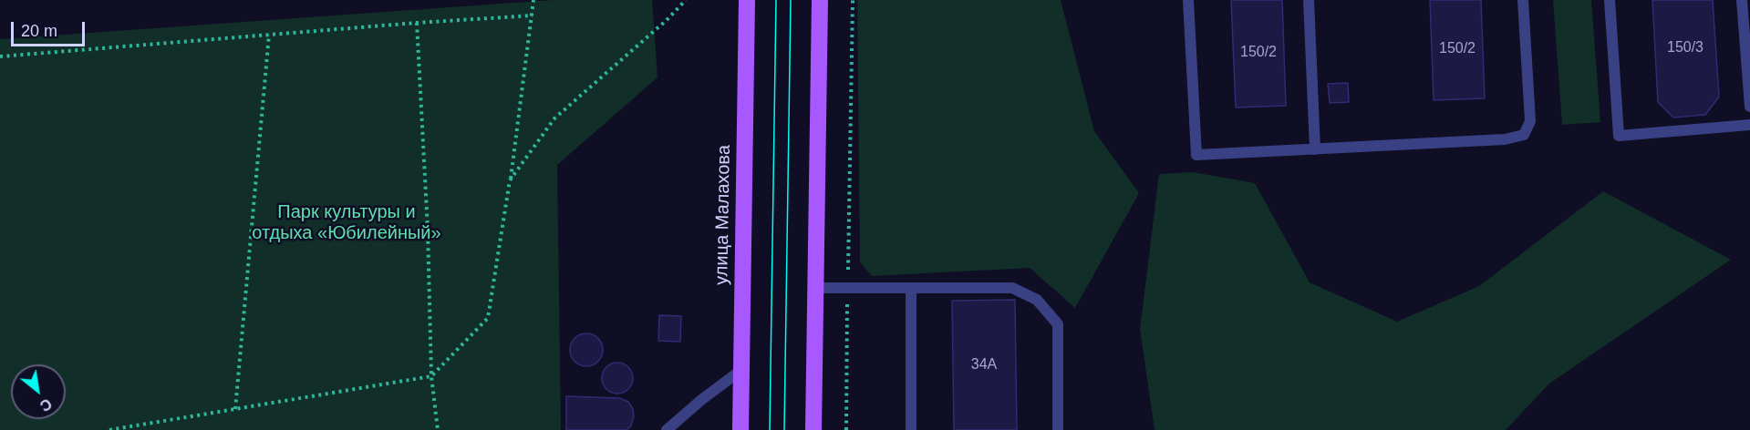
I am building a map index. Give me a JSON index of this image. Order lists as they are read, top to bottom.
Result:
{
  "streets": {
    "main road": ["улица Малахова"]
  },
  "parks": ["Парк культуры и отдыха «Юбилейный»"],
  "house_numbers": [
    "150/3",
    "150/2",
    "150/2",
    "34А"
  ],
  "scale_bar": "20 m",
  "north": "bottom right"
}
